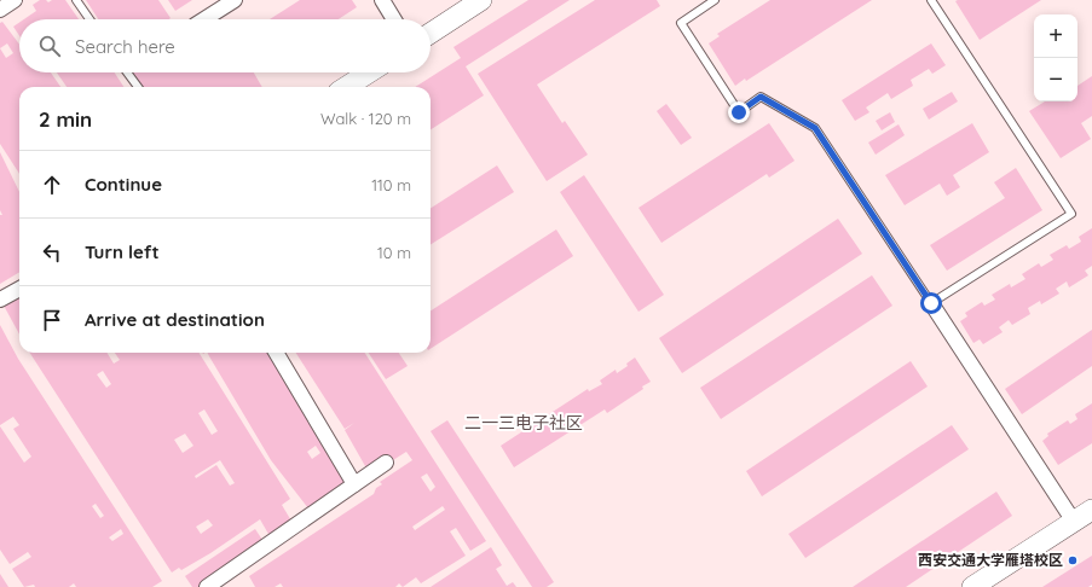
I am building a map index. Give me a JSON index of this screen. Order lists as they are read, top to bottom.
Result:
{
  "districts": ["二一三电子社区"],
  "places": ["西安交通大学雁塔校区"],
  "page": {
    "map_buttons": ["+", "−"],
    "search": "Search here",
    "heading": ["2 min", "Walk · 120 m"],
    "list": [
      ["Continue", "110 m"],
      ["Turn left", "10 m"],
      "Arrive at destination"
    ]
  }
}
